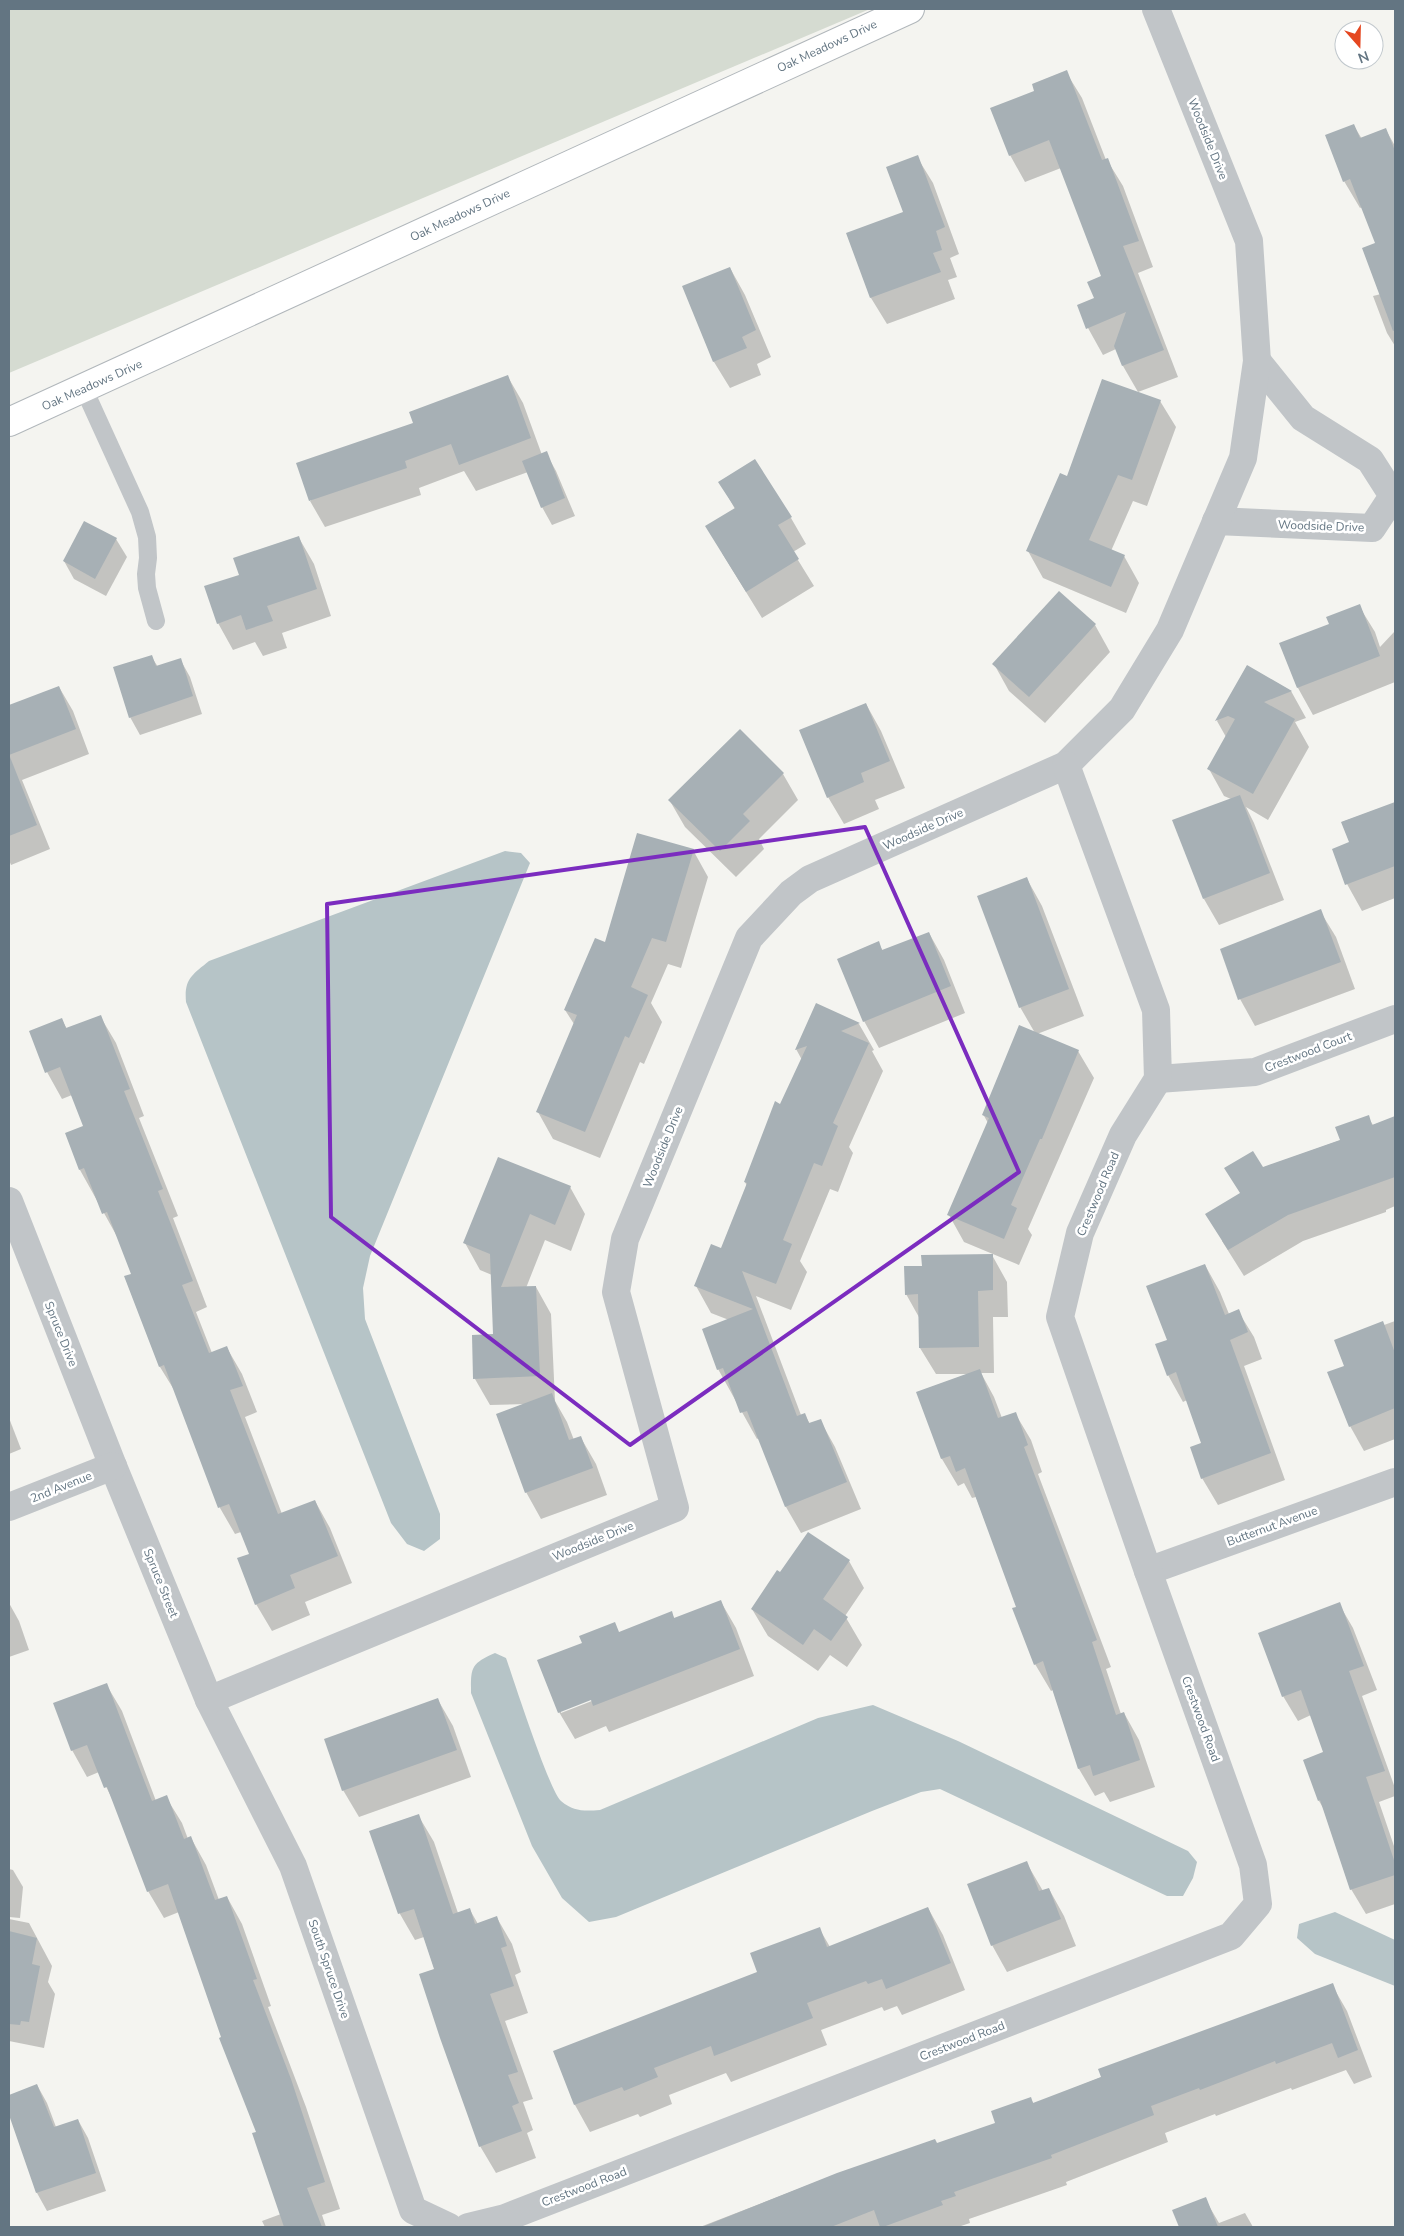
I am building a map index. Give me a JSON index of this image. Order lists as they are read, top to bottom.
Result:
{
  "streets": {
    "street": [
      "Oak Meadows Drive",
      "Woodside Drive",
      "Crestwood Court",
      "Crestwood Road",
      "Spruce Drive",
      "2nd Avenue",
      "Butternut Avenue",
      "Spruce Street",
      "South Spruce Drive"
    ]
  },
  "crossings": [
    ["Woodside Drive", "Spruce Street"],
    ["Woodside Drive", "South Spruce Drive"],
    ["Crestwood Court", "Crestwood Road"],
    ["Crestwood Road", "Butternut Avenue"],
    ["Spruce Drive", "2nd Avenue"],
    ["Spruce Drive", "Spruce Street"],
    ["2nd Avenue", "Spruce Street"],
    ["Spruce Street", "South Spruce Drive"]
  ],
  "north": "bottom"
}
